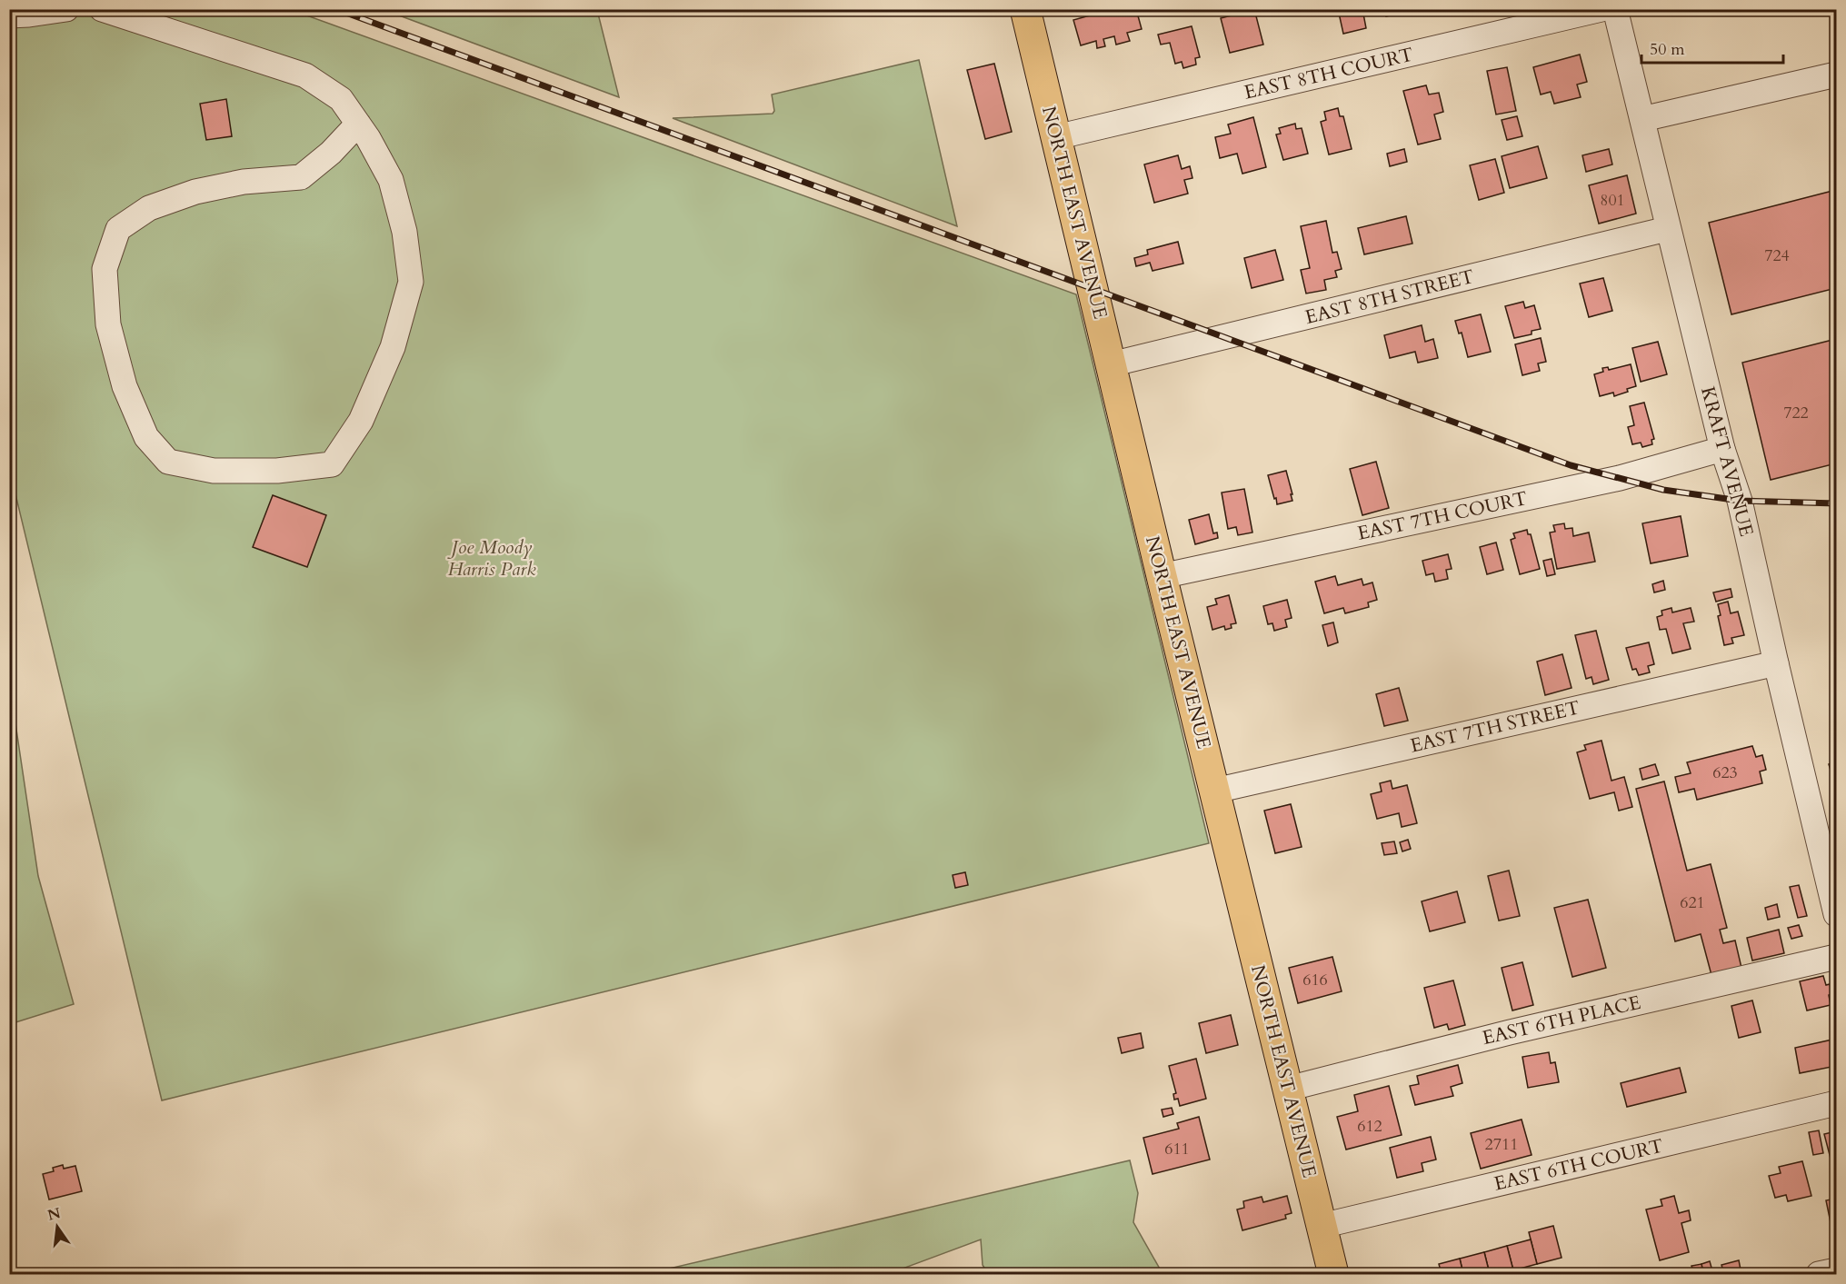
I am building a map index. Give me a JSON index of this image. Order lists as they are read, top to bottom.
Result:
{
  "streets": {
    "main road": ["NORTH EAST AVENUE"],
    "street": [
      "EAST 8TH COURT",
      "EAST 8TH STREET",
      "KRAFT AVENUE",
      "EAST 7TH COURT",
      "EAST 7TH STREET",
      "EAST 6TH PLACE",
      "EAST 6TH COURT"
    ]
  },
  "crossings": [
    ["EAST 8TH COURT", "NORTH EAST AVENUE"],
    ["NORTH EAST AVENUE", "EAST 8TH STREET"],
    ["NORTH EAST AVENUE", "EAST 7TH COURT"],
    ["NORTH EAST AVENUE", "EAST 7TH STREET"],
    ["NORTH EAST AVENUE", "EAST 6TH PLACE"],
    ["NORTH EAST AVENUE", "EAST 6TH COURT"],
    ["EAST 8TH STREET", "KRAFT AVENUE"],
    ["KRAFT AVENUE", "EAST 7TH COURT"],
    ["KRAFT AVENUE", "EAST 7TH STREET"]
  ],
  "parks": ["Joe Moody Harris Park"],
  "house_numbers": [
    "801",
    "724",
    "722",
    "623",
    "621",
    "616",
    "612",
    "2711",
    "611"
  ],
  "scale_bar": "50 m",
  "north": "top"
}
